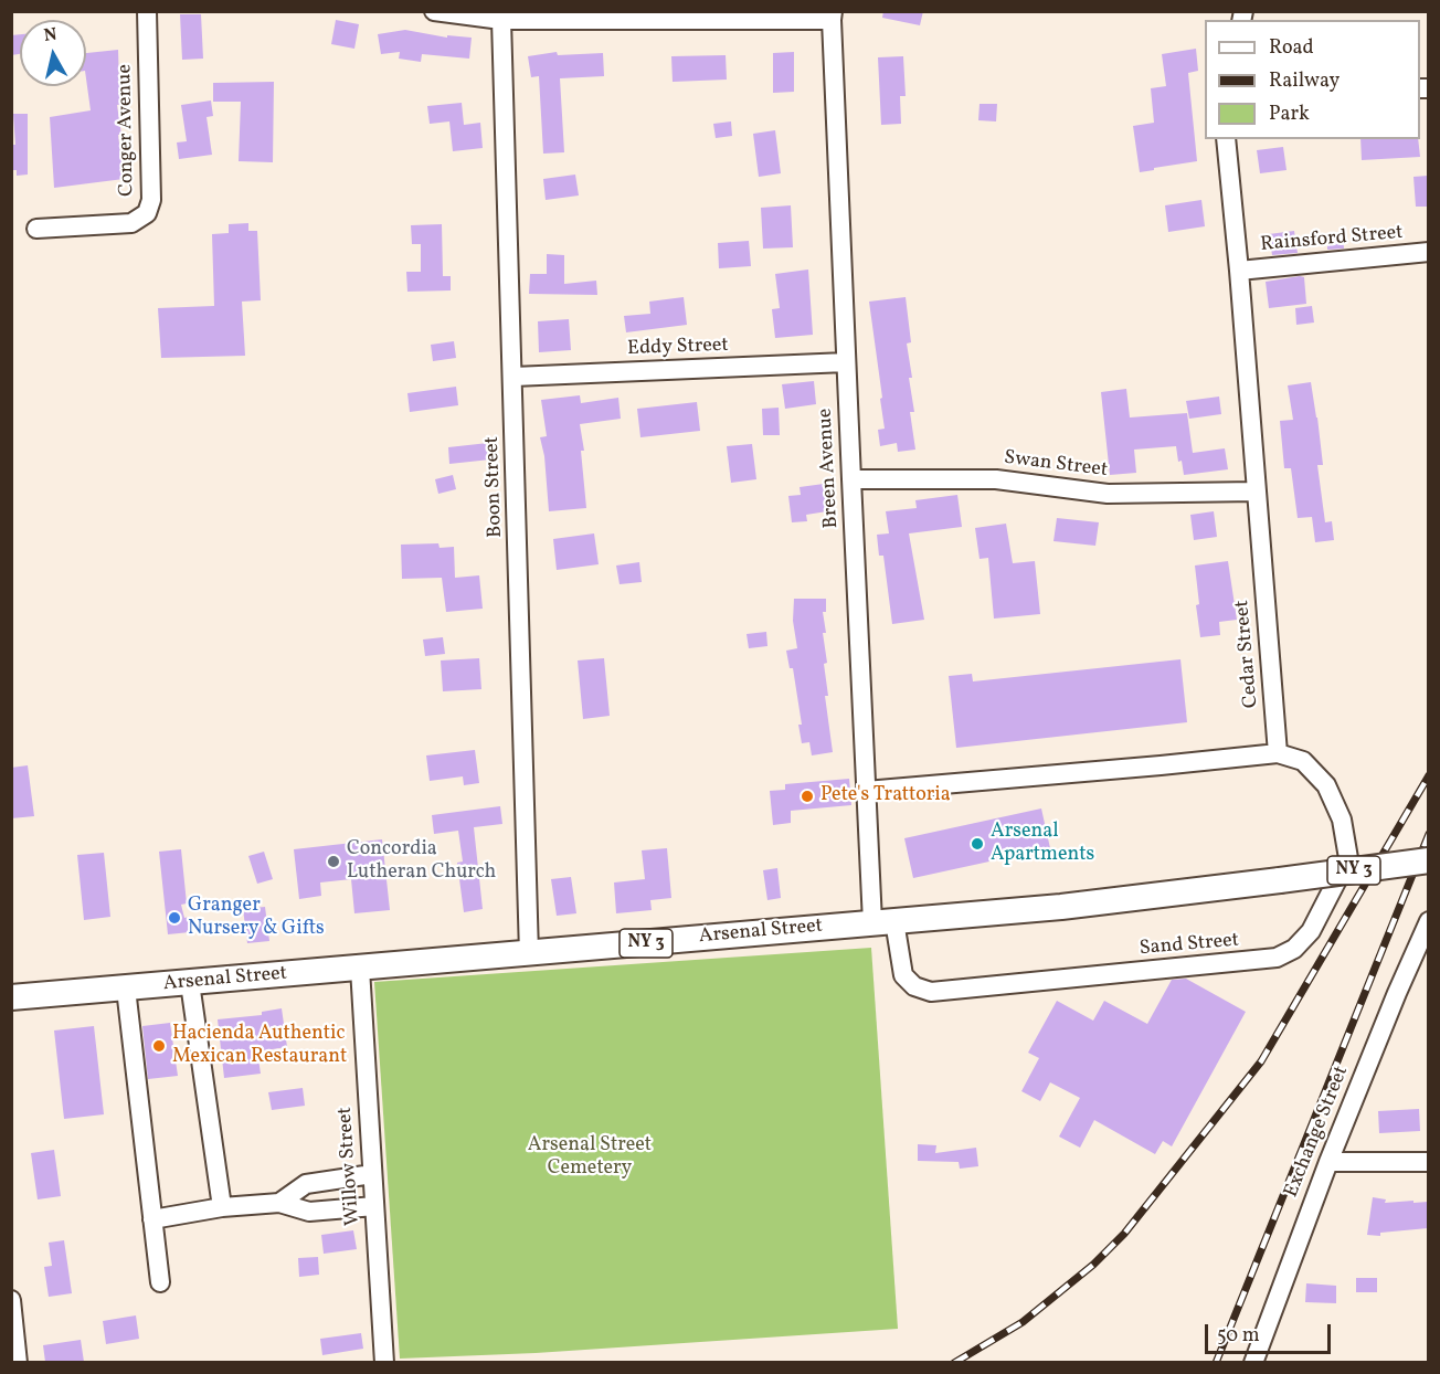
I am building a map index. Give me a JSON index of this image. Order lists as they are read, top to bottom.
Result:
{
  "streets": {
    "highway": ["NY 3", "Arsenal Street"],
    "street": [
      "Conger Avenue",
      "Rainsford Street",
      "Eddy Street",
      "Swan Street",
      "Breen Avenue",
      "Boon Street",
      "Cedar Street",
      "Sand Street",
      "Exchange Street",
      "Willow Street"
    ]
  },
  "crossings": [
    ["Rainsford Street", "Cedar Street"],
    ["Eddy Street", "Breen Avenue"],
    ["Eddy Street", "Boon Street"],
    ["Swan Street", "Breen Avenue"],
    ["Swan Street", "Cedar Street"],
    ["Breen Avenue", "Arsenal Street"],
    ["Breen Avenue", "Sand Street"],
    ["Boon Street", "Arsenal Street"],
    ["Cedar Street", "Sand Street"],
    ["Arsenal Street", "Sand Street"],
    ["Arsenal Street", "Willow Street"]
  ],
  "parks": ["Arsenal Street Cemetery"],
  "places": [
    "Pete's Trattoria",
    "Arsenal Apartments",
    "Concordia Lutheran Church",
    "Granger Nursery & Gifts",
    "Hacienda Authentic Mexican Restaurant"
  ],
  "legend": ["Road", "Railway", "Park"],
  "scale_bar": "50 m",
  "north": "top"
}
